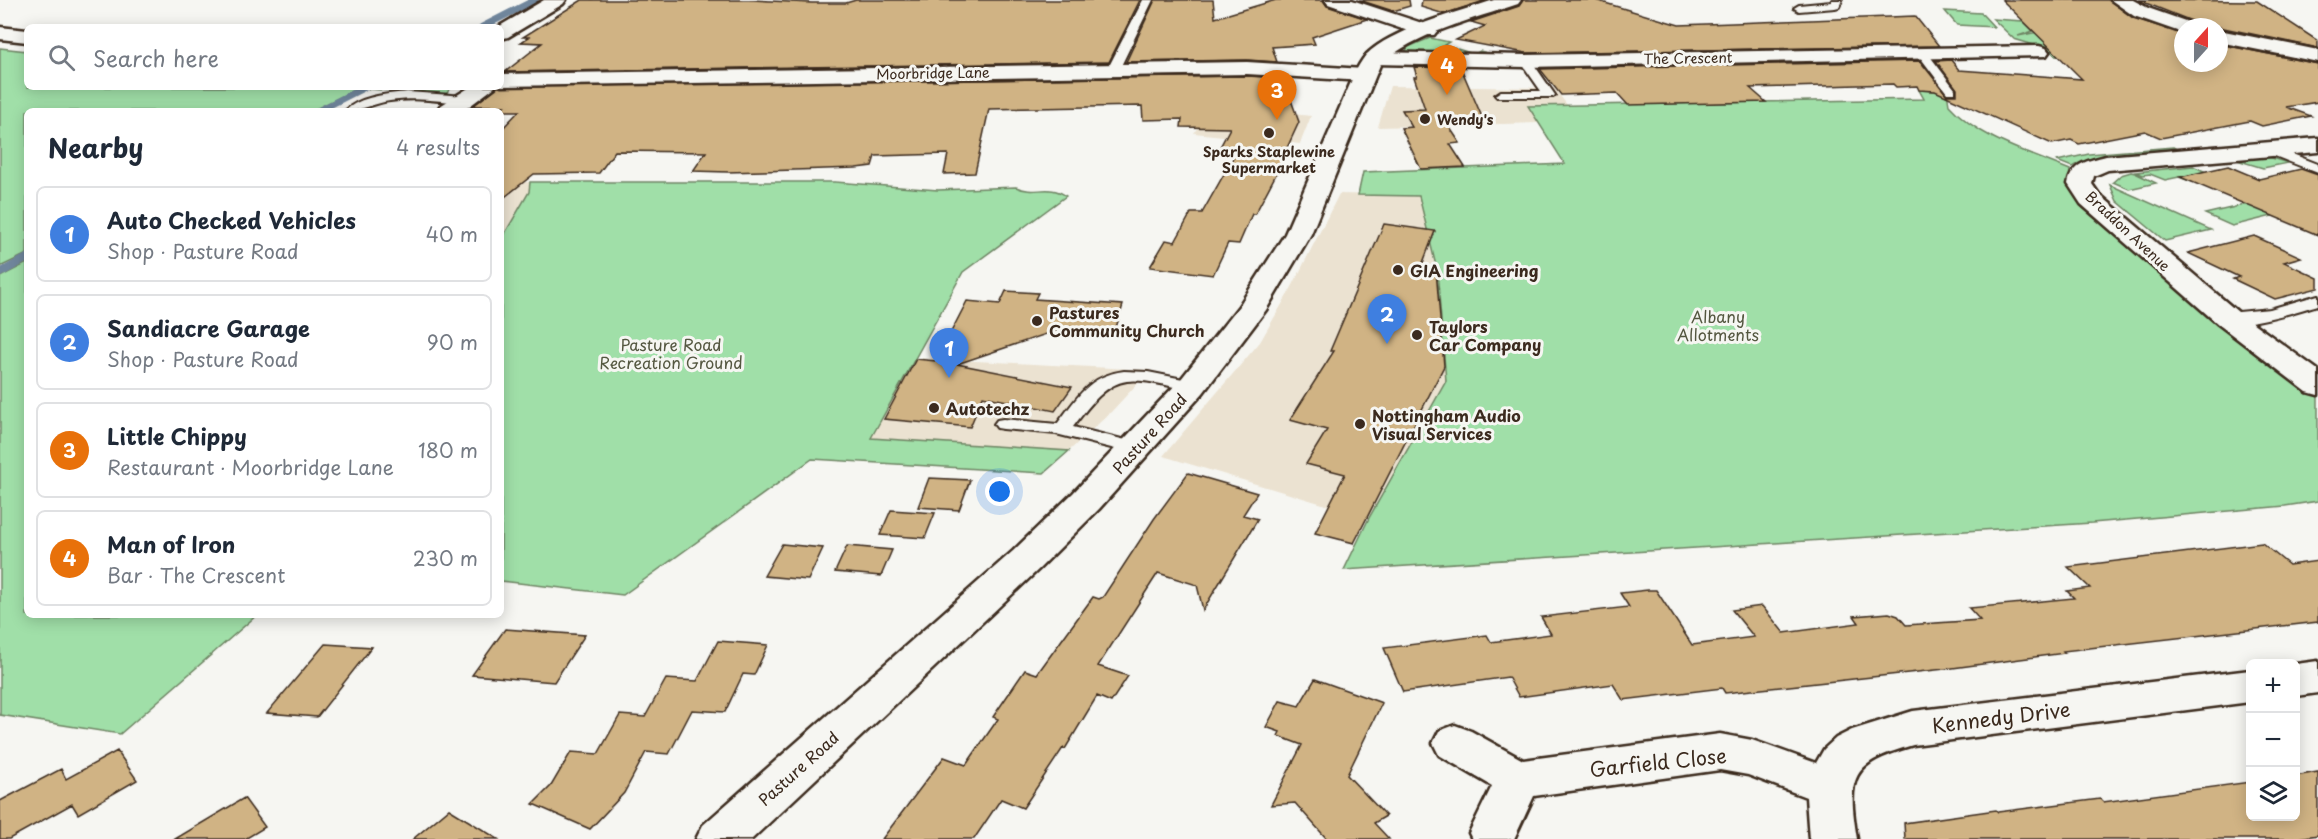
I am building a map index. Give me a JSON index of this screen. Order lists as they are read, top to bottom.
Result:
{
  "streets": {
    "street": [
      "The Crescent",
      "Moorbridge Lane",
      "Braddon Avenue",
      "Pasture Road",
      "Kennedy Drive",
      "Garfield Close"
    ]
  },
  "crossings": [
    ["The Crescent", "Moorbridge Lane"],
    ["The Crescent", "Pasture Road"],
    ["Moorbridge Lane", "Pasture Road"],
    ["Kennedy Drive", "Garfield Close"]
  ],
  "parks": ["Albany Allotments", "Pasture Road Recreation Ground"],
  "places": [
    "Wendy's",
    "Sparks Staplewine Supermarket",
    "GIA Engineering",
    "Pastures Community Church",
    "Taylors Car Company",
    "Autotechz",
    "Nottingham Audio Visual Services"
  ],
  "north": "top",
  "page": {
    "search": "Search here",
    "pins": [
      "4",
      "3",
      "2",
      "1"
    ],
    "heading": ["Nearby", "4 results"],
    "list": [
      {
        "mark": "1",
        "name": "Auto Checked Vehicles",
        "note": "Shop · Pasture Road",
        "value": "40 m"
      },
      {
        "mark": "2",
        "name": "Sandiacre Garage",
        "note": "Shop · Pasture Road",
        "value": "90 m"
      },
      {
        "mark": "3",
        "name": "Little Chippy",
        "note": "Restaurant · Moorbridge Lane",
        "value": "180 m"
      },
      {
        "mark": "4",
        "name": "Man of Iron",
        "note": "Bar · The Crescent",
        "value": "230 m"
      }
    ],
    "map_buttons": ["+", "−"]
  }
}
